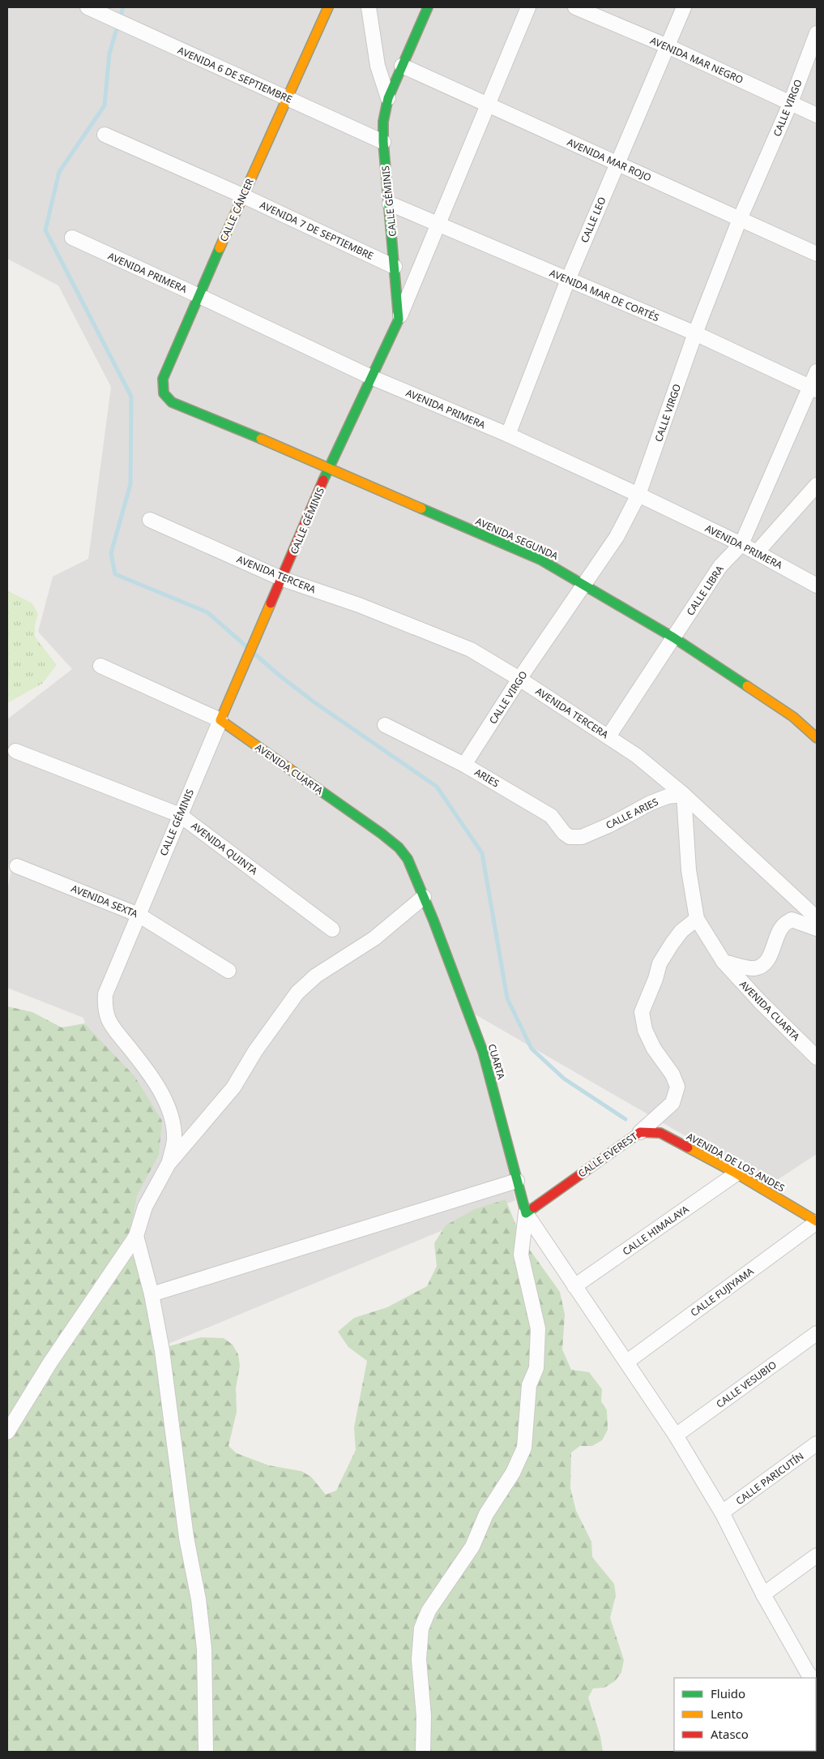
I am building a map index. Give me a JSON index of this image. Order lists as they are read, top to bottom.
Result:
{
  "streets": {
    "street": [
      "AVENIDA MAR NEGRO",
      "AVENIDA 6 DE SEPTIEMBRE",
      "CALLE VIRGO",
      "AVENIDA MAR ROJO",
      "CALLE GÉMINIS",
      "CALLE CÁNCER",
      "CALLE LEO",
      "AVENIDA 7 DE SEPTIEMBRE",
      "AVENIDA PRIMERA",
      "AVENIDA MAR DE CORTÉS",
      "AVENIDA SEGUNDA",
      "AVENIDA TERCERA",
      "CALLE LIBRA",
      "AVENIDA CUARTA",
      "ARIES",
      "CALLE ARIES",
      "AVENIDA QUINTA",
      "AVENIDA SEXTA",
      "CUARTA",
      "CALLE EVEREST",
      "AVENIDA DE LOS ANDES",
      "CALLE HIMALAYA",
      "CALLE FUJIYAMA",
      "CALLE VESUBIO",
      "CALLE PARICUTÍN"
    ]
  },
  "crossings": [
    ["AVENIDA MAR NEGRO", "CALLE VIRGO"],
    ["AVENIDA MAR NEGRO", "CALLE LEO"],
    ["AVENIDA 6 DE SEPTIEMBRE", "CALLE GÉMINIS"],
    ["AVENIDA 6 DE SEPTIEMBRE", "CALLE CÁNCER"],
    ["CALLE VIRGO", "AVENIDA MAR ROJO"],
    ["CALLE VIRGO", "AVENIDA PRIMERA"],
    ["CALLE VIRGO", "AVENIDA MAR DE CORTÉS"],
    ["CALLE VIRGO", "AVENIDA SEGUNDA"],
    ["CALLE VIRGO", "AVENIDA TERCERA"],
    ["CALLE VIRGO", "ARIES"],
    ["AVENIDA MAR ROJO", "CALLE GÉMINIS"],
    ["AVENIDA MAR ROJO", "CALLE LEO"],
    ["CALLE GÉMINIS", "AVENIDA 7 DE SEPTIEMBRE"],
    ["CALLE GÉMINIS", "AVENIDA PRIMERA"],
    ["CALLE GÉMINIS", "AVENIDA MAR DE CORTÉS"],
    ["CALLE GÉMINIS", "AVENIDA SEGUNDA"],
    ["CALLE GÉMINIS", "AVENIDA TERCERA"],
    ["CALLE GÉMINIS", "AVENIDA CUARTA"],
    ["CALLE GÉMINIS", "AVENIDA QUINTA"],
    ["CALLE GÉMINIS", "AVENIDA SEXTA"],
    ["CALLE CÁNCER", "AVENIDA 7 DE SEPTIEMBRE"],
    ["CALLE CÁNCER", "AVENIDA PRIMERA"],
    ["CALLE CÁNCER", "AVENIDA SEGUNDA"],
    ["CALLE LEO", "AVENIDA PRIMERA"],
    ["CALLE LEO", "AVENIDA MAR DE CORTÉS"],
    ["AVENIDA PRIMERA", "CALLE LIBRA"],
    ["AVENIDA MAR DE CORTÉS", "CALLE LIBRA"],
    ["AVENIDA SEGUNDA", "CALLE LIBRA"],
    ["AVENIDA TERCERA", "CALLE LIBRA"],
    ["AVENIDA TERCERA", "CALLE ARIES"],
    ["AVENIDA CUARTA", "CUARTA"],
    ["AVENIDA CUARTA", "CALLE EVEREST"],
    ["ARIES", "CALLE ARIES"],
    ["CUARTA", "CALLE EVEREST"],
    ["CALLE EVEREST", "AVENIDA DE LOS ANDES"],
    ["AVENIDA DE LOS ANDES", "CALLE HIMALAYA"],
    ["AVENIDA DE LOS ANDES", "CALLE FUJIYAMA"]
  ],
  "legend": ["Fluido", "Lento", "Atasco"]
}
